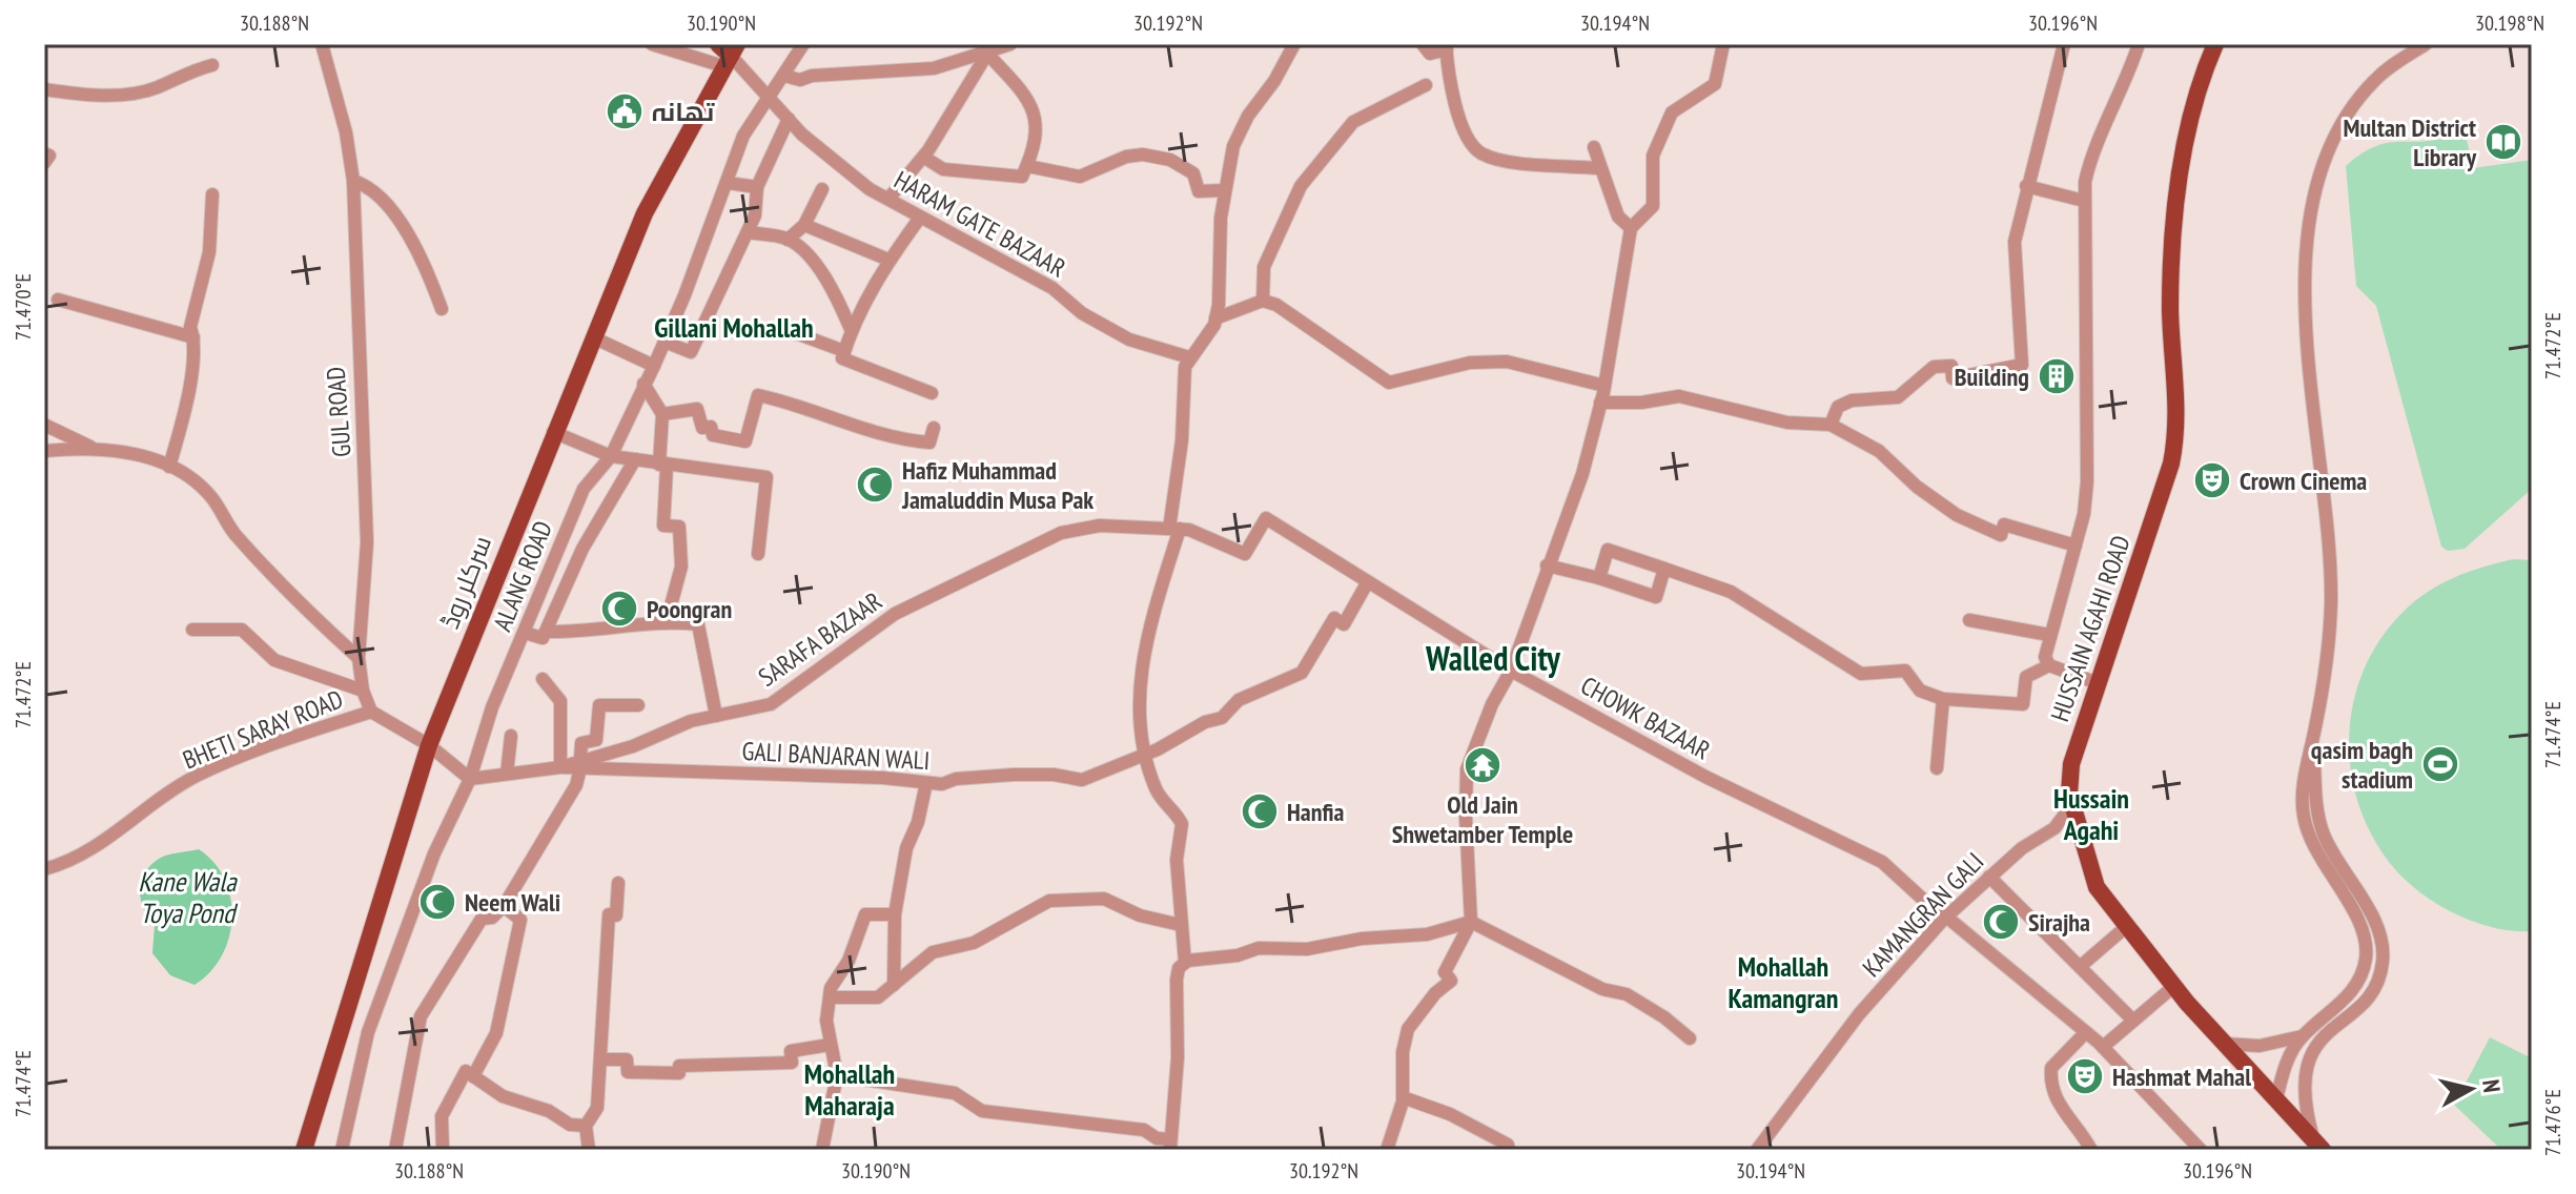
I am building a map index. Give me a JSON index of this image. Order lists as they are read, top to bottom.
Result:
{
  "streets": {
    "main road": ["سرکلر روڈ", "HUSSAIN AGAHI ROAD"],
    "street": [
      "HARAM GATE BAZAAR",
      "GUL ROAD",
      "ALANG ROAD",
      "SARAFA BAZAAR",
      "CHOWK BAZAAR",
      "BHETI SARAY ROAD",
      "GALI BANJARAN WALI",
      "KAMANGRAN GALI"
    ]
  },
  "crossings": [
    ["HARAM GATE BAZAAR", "ALANG ROAD"],
    ["HARAM GATE BAZAAR", "سرکلر روڈ"],
    ["GUL ROAD", "BHETI SARAY ROAD"],
    ["ALANG ROAD", "SARAFA BAZAAR"],
    ["HUSSAIN AGAHI ROAD", "KAMANGRAN GALI"],
    ["SARAFA BAZAAR", "CHOWK BAZAAR"],
    ["SARAFA BAZAAR", "GALI BANJARAN WALI"],
    ["CHOWK BAZAAR", "GALI BANJARAN WALI"],
    ["CHOWK BAZAAR", "KAMANGRAN GALI"]
  ],
  "districts": [
    "Gillani Mohallah",
    "Walled City",
    "Hussain Agahi",
    "Mohallah Kamangran",
    "Mohallah Maharaja"
  ],
  "water": ["Kane Wala Toya Pond"],
  "places": {
    "public building": ["تھانہ"],
    "library": ["Multan District Library"],
    "building": ["Building"],
    "theatre": ["Crown Cinema", "Hashmat Mahal"],
    "mosque": [
      "Hafiz Muhammad Jamaluddin Musa Pak",
      "Poongran",
      "Hanfia",
      "Neem Wali",
      "Sirajha"
    ],
    "sports": ["qasim bagh stadium"],
    "temple": ["Old Jain Shwetamber Temple"]
  },
  "north": "right",
  "coordinates": [
    "30.188°N",
    "30.190°N",
    "30.192°N",
    "30.194°N",
    "30.196°N",
    "30.198°N",
    "71.470°E",
    "71.472°E",
    "71.474°E",
    "71.476°E"
  ]
}
